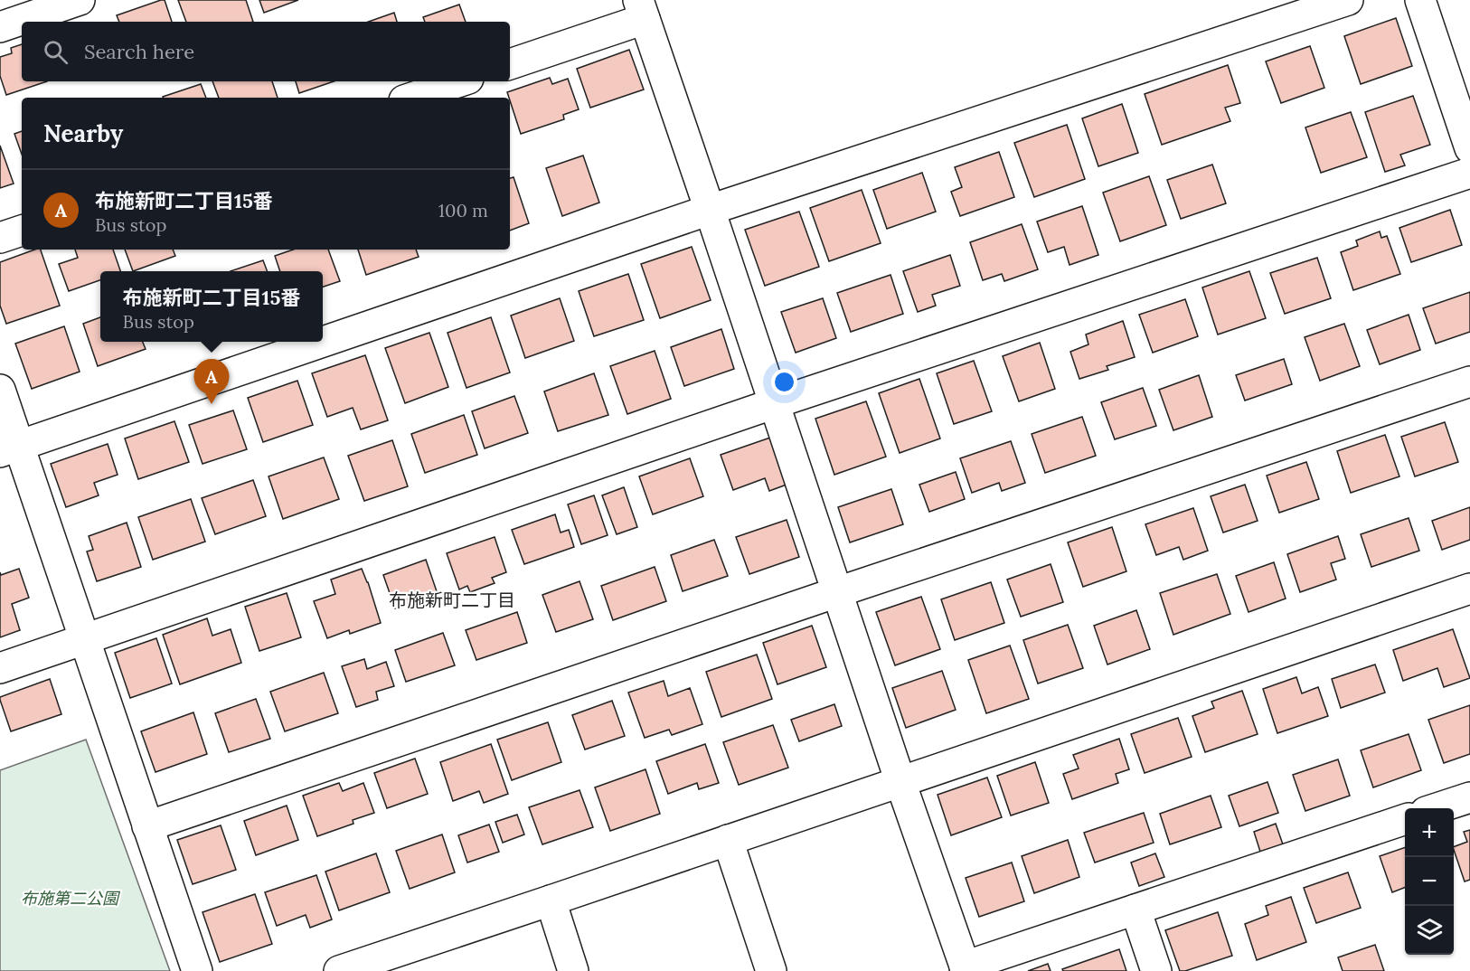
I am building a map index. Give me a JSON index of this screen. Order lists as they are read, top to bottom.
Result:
{
  "districts": ["布施新町二丁目"],
  "parks": ["布施第二公園"],
  "page": {
    "search": "Search here",
    "heading": "Nearby",
    "list": [
      {
        "mark": "A",
        "name": "布施新町二丁目15番",
        "note": "Bus stop",
        "value": "100 m"
      }
    ],
    "popup": ["布施新町二丁目15番", "Bus stop"],
    "pins": "A",
    "map_buttons": ["+", "−"]
  }
}
